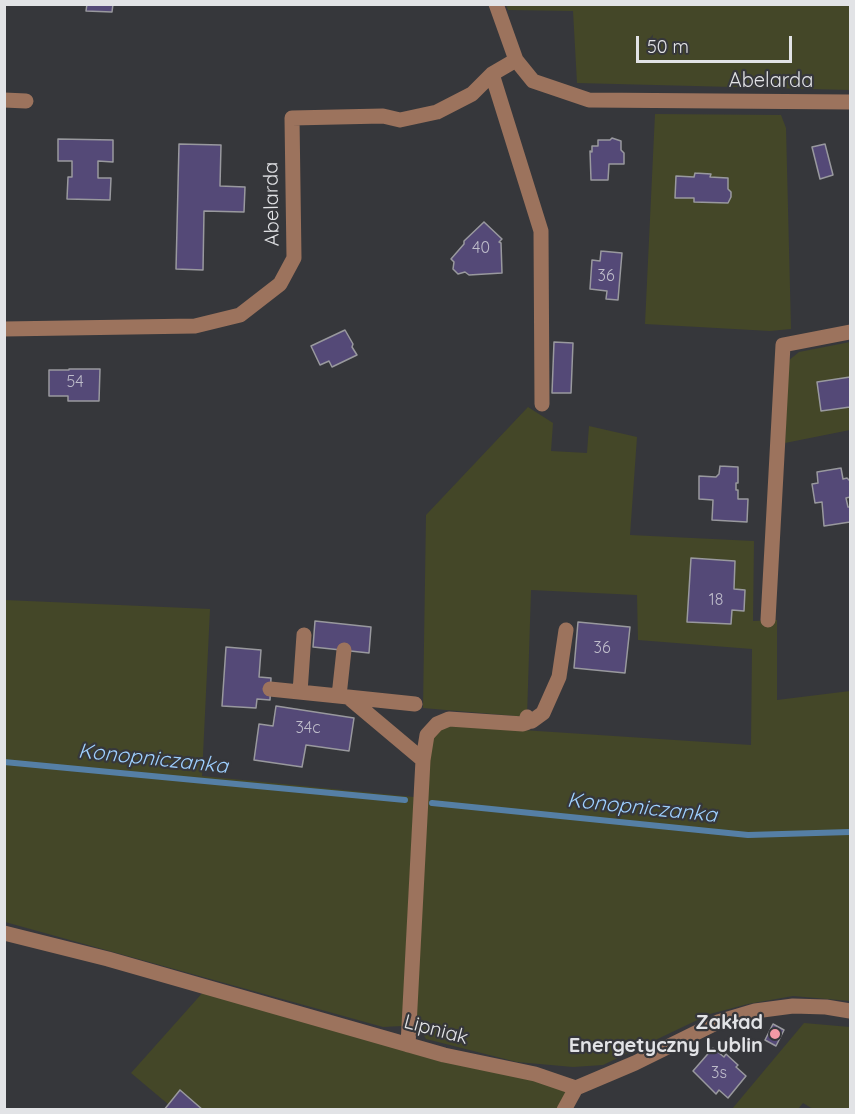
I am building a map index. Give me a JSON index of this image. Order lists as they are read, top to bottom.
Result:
{
  "streets": {
    "street": ["Abelarda", "Lipniak"]
  },
  "water": ["Konopniczanka"],
  "places": ["Zakład Energetyczny Lublin"],
  "house_numbers": [
    "40",
    "36",
    "54",
    "18",
    "36",
    "34c",
    "3s"
  ],
  "scale_bar": "50 m"
}
